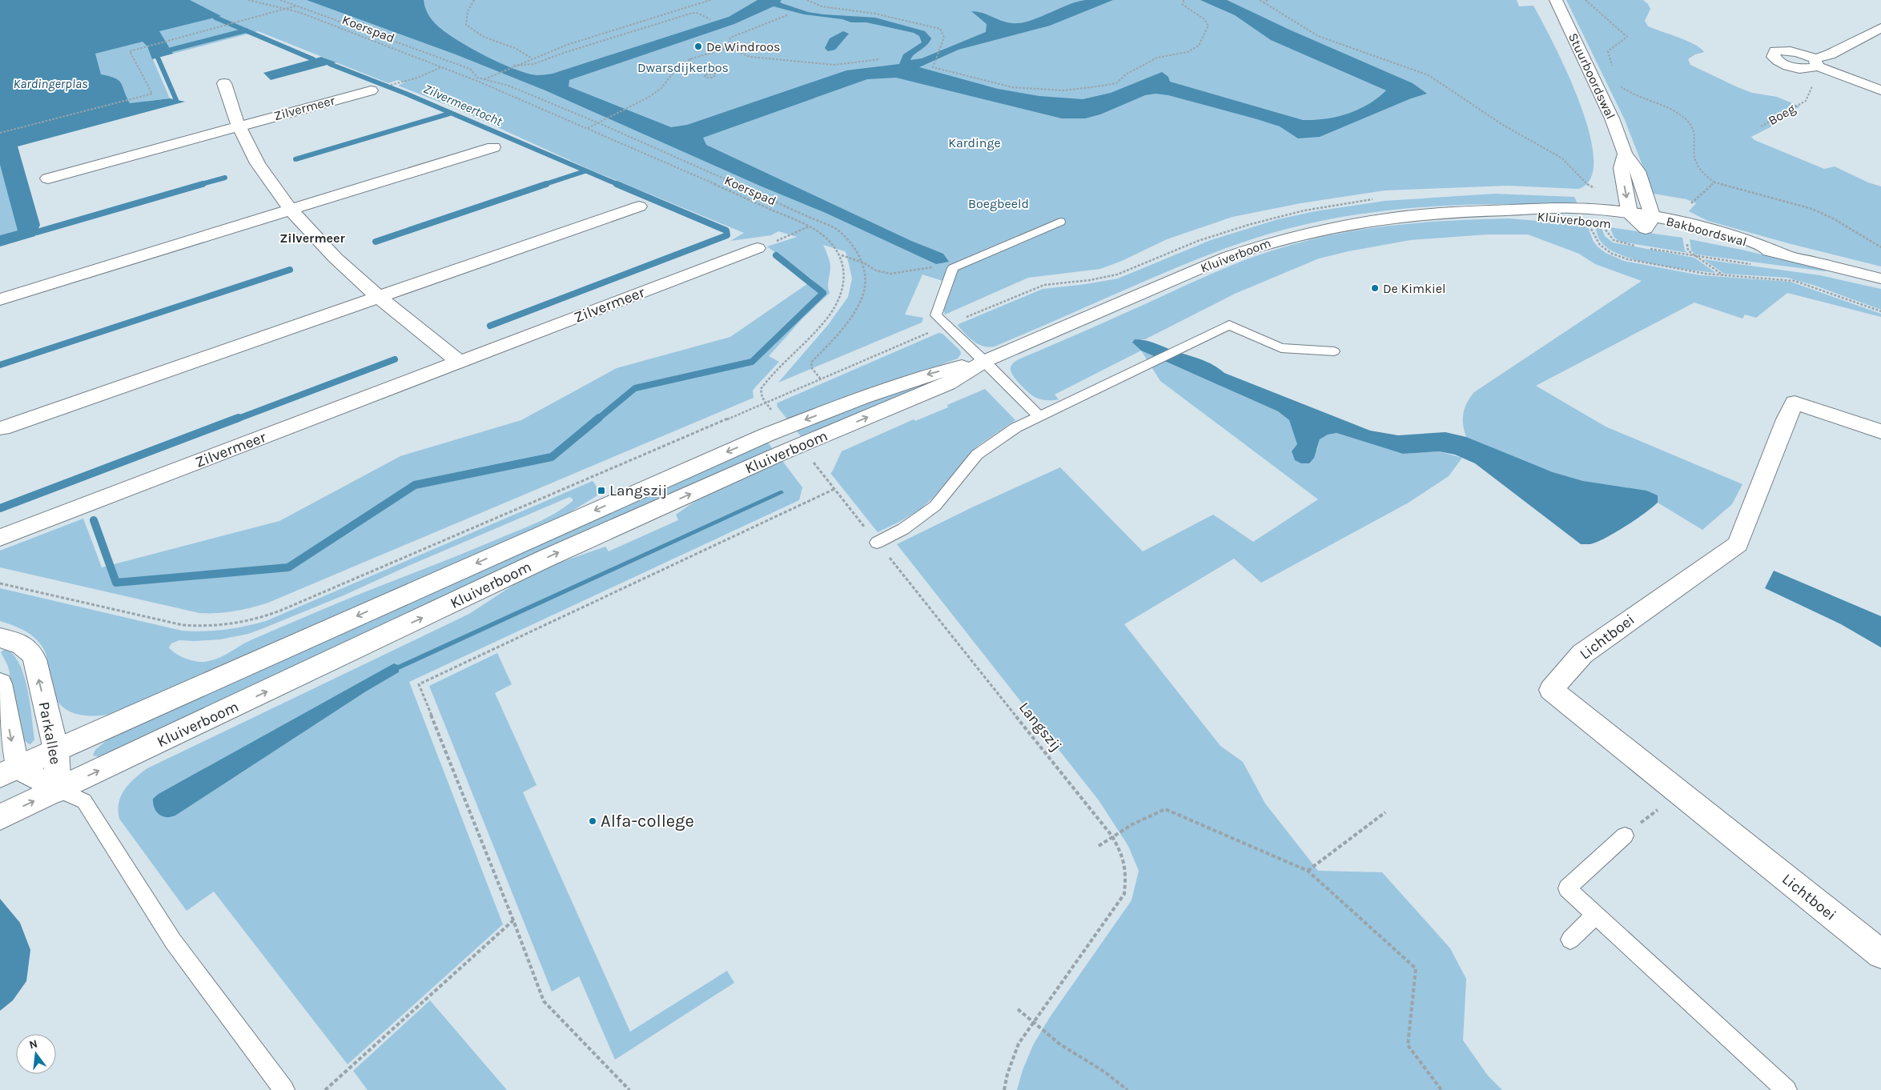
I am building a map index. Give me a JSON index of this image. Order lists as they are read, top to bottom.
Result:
{
  "streets": {
    "street": [
      "Stuurboordswal",
      "Zilvermeer",
      "Kluiverboom",
      "Bakboordswal",
      "Lichtboei",
      "Parkallee"
    ],
    "path": ["Koerspad", "Boeg", "Langszij"]
  },
  "crossings": [
    ["Koerspad", "Langszij"],
    ["Stuurboordswal", "Kluiverboom"],
    ["Stuurboordswal", "Bakboordswal"],
    ["Kluiverboom", "Bakboordswal"],
    ["Kluiverboom", "Langszij"],
    ["Kluiverboom", "Parkallee"]
  ],
  "districts": ["Zilvermeer"],
  "water": ["Kardingerplas", "Zilvermeertocht"],
  "parks": ["Dwarsdijkerbos", "Kardinge", "Boegbeeld"],
  "places": {
    "other": ["De Windroos", "De Kimkiel", "Alfa-college"],
    "transit": ["Langszij"]
  },
  "north": "top"
}
